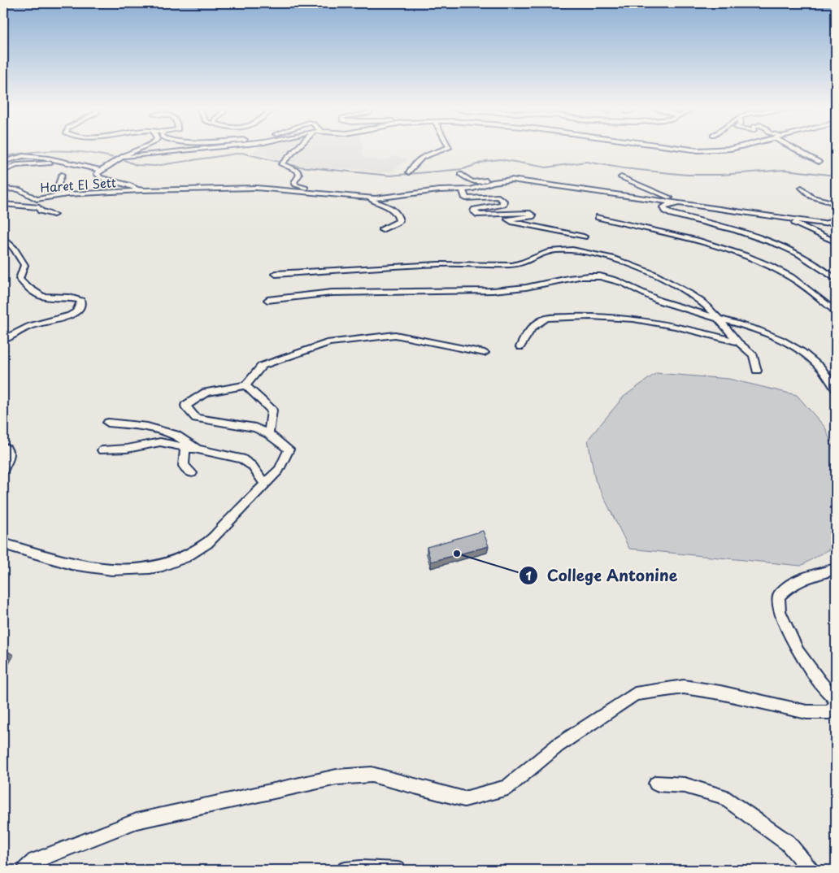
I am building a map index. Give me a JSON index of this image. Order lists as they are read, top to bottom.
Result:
{
  "streets": {
    "street": ["Haret EI Sett"]
  },
  "places": ["College Antonine"]
}
